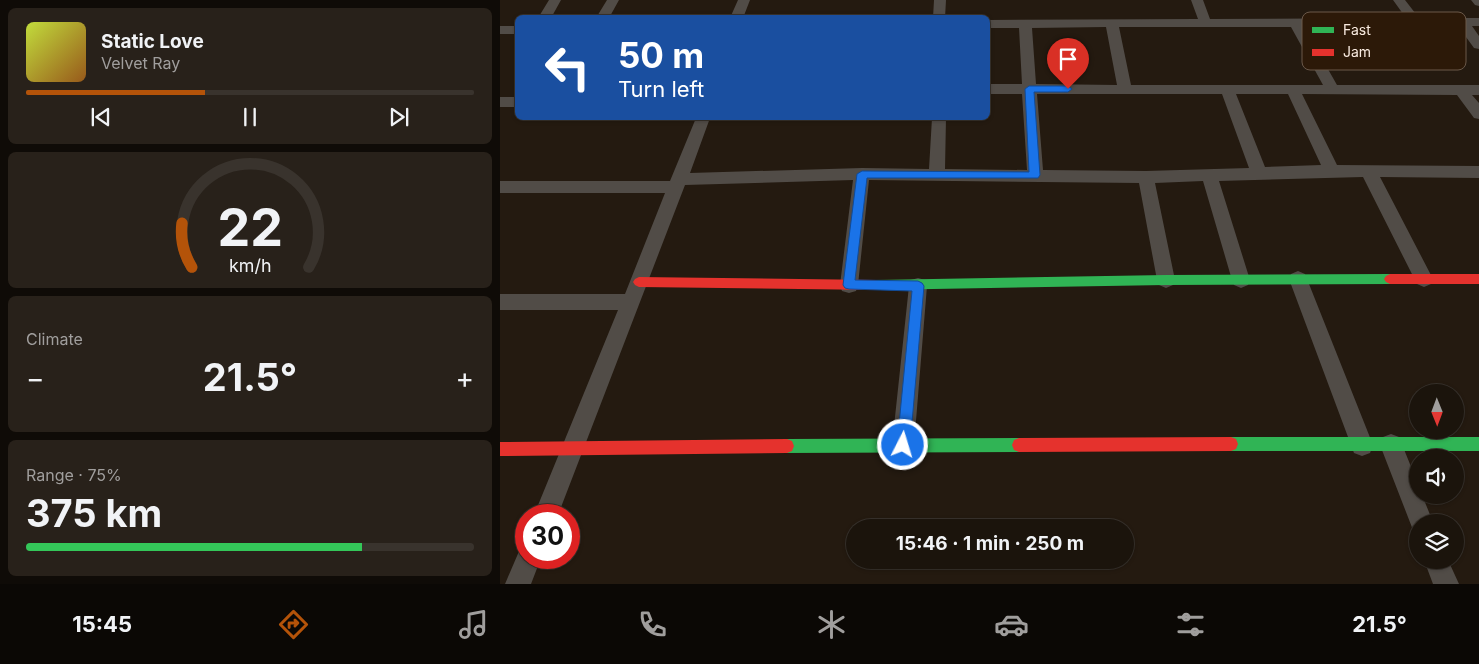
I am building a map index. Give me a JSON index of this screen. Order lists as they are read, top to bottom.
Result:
{
  "legend": ["Fast", "Jam"],
  "north": "bottom",
  "page": {
    "turn": ["50 m", "Turn left"],
    "song": ["Static Love", "Velvet Ray"],
    "tile": [
      "Climate",
      ["Range · 75%", "375 km"]
    ],
    "heat": ["−", "21.5°", "+"],
    "limit": "30",
    "trip": "15:46 · 1 min · 250 m",
    "tabs": ["15:45", "21.5°"],
    "gauge": ["22", "km/h"]
  }
}
